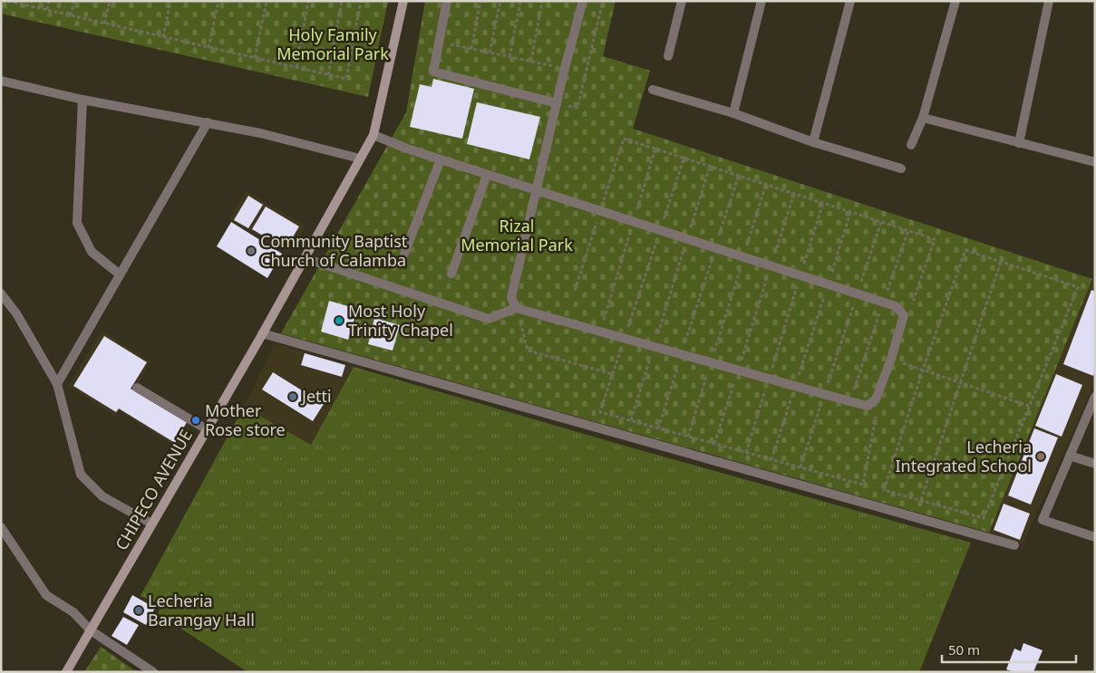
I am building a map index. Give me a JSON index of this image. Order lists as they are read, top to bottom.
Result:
{
  "streets": {
    "main road": ["CHIPECO AVENUE"]
  },
  "parks": ["Holy Family Memorial Park", "Rizal Memorial Park"],
  "places": [
    "Community Baptist Church of Calamba",
    "Most Holy Trinity Chapel",
    "Jetti",
    "Mother Rose store",
    "Lecheria Integrated School",
    "Lecheria Barangay Hall"
  ],
  "scale_bar": "50 m"
}
